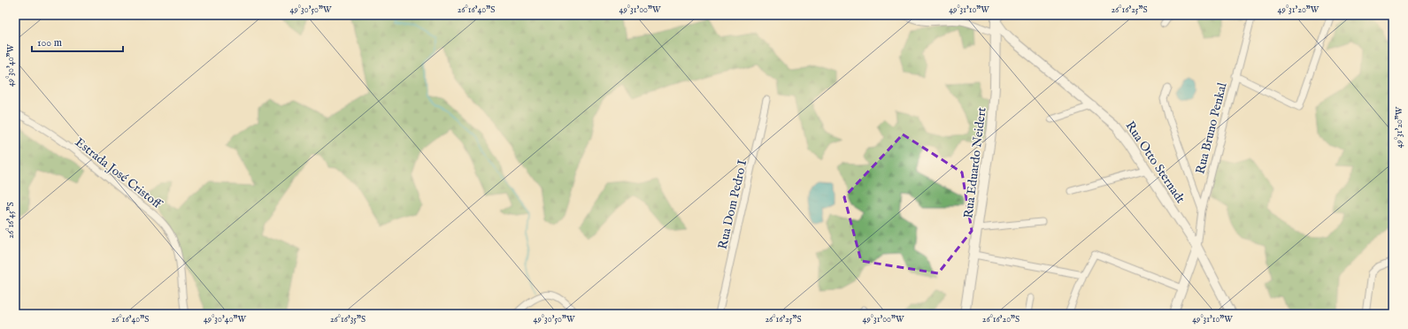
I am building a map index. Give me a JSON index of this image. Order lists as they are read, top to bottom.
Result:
{
  "streets": {
    "main road": ["Rua Otto Sternadt", "Rua Eduardo Neidert"],
    "street": ["Rua Bruno Penkal", "Estrada José Cristoff", "Rua Dom Pedro I"]
  },
  "crossings": [
    ["Rua Bruno Penkal", "Rua Otto Sternadt"],
    ["Rua Otto Sternadt", "Rua Eduardo Neidert"]
  ],
  "scale_bar": "100 m",
  "coordinates": [
    "49°30'50\"W",
    "26°16'40\"S",
    "49°31'00\"W",
    "49°31'10\"W",
    "26°16'25\"S",
    "49°31'20\"W",
    "49°30'40\"W",
    "26°16'45\"S",
    "26°16'35\"S",
    "26°16'20\"S"
  ]
}
